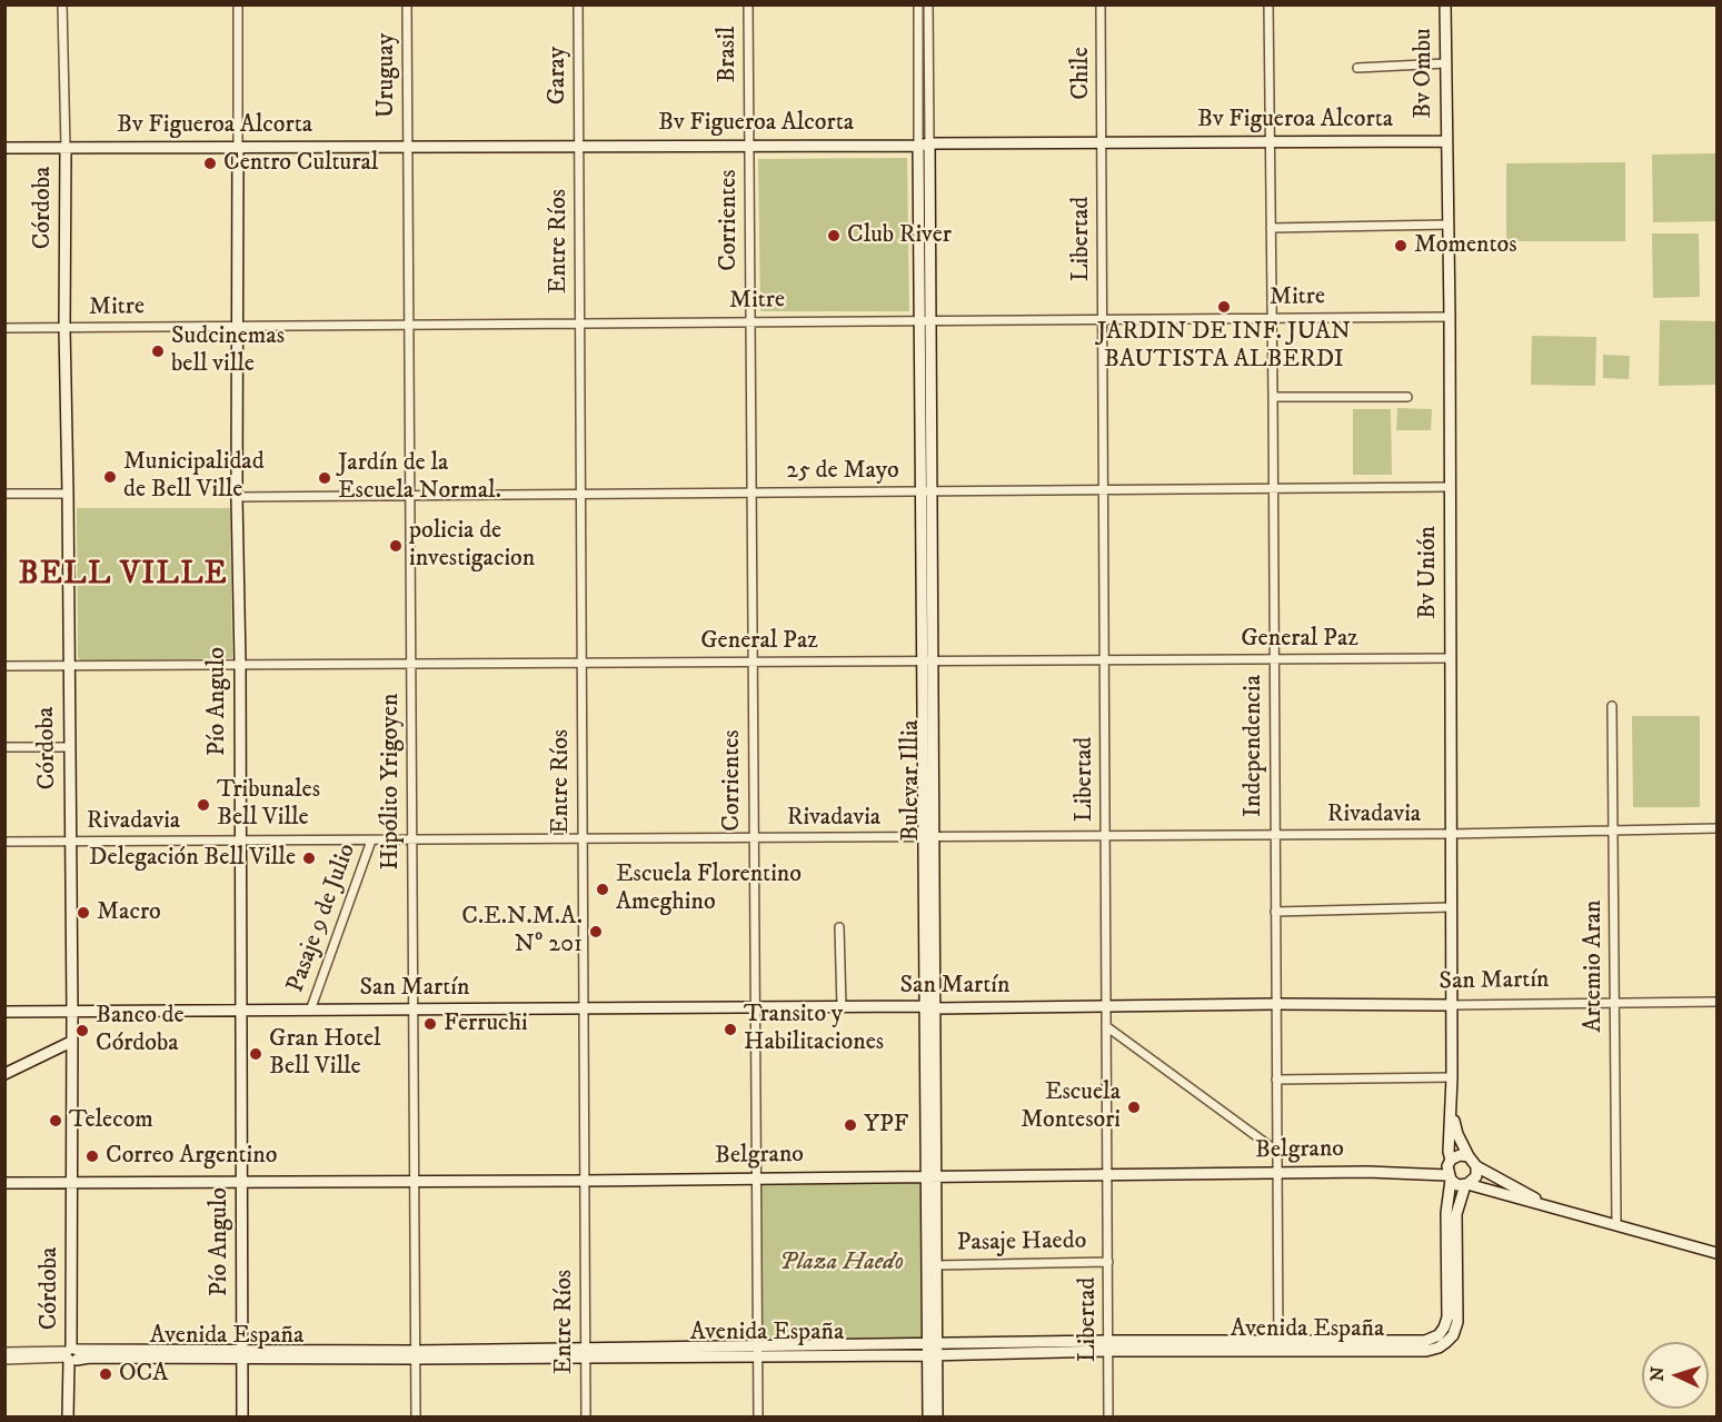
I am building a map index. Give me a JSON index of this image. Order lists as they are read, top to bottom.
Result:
{
  "streets": {
    "street": [
      "Brasil",
      "Chile",
      "Bv Ombu",
      "Uruguay",
      "Garay",
      "Bv Figueroa Alcorta",
      "Córdoba",
      "Corrientes",
      "Libertad",
      "Entre Ríos",
      "Mitre",
      "25 de Mayo",
      "Bv Unión",
      "General Paz",
      "Pío Angulo",
      "Independencia",
      "Bulevar Illia",
      "Hipólito Yrigoyen",
      "Rivadavia",
      "Pasaje 9 de Julio",
      "Artemio Aran",
      "San Martín",
      "Belgrano",
      "Pasaje Haedo",
      "Avenida España"
    ]
  },
  "crossings": [
    ["Brasil", "Bv Figueroa Alcorta"],
    ["Brasil", "Corrientes"],
    ["Chile", "Bv Figueroa Alcorta"],
    ["Chile", "Libertad"],
    ["Bv Ombu", "Bv Figueroa Alcorta"],
    ["Bv Ombu", "Bv Unión"],
    ["Uruguay", "Bv Figueroa Alcorta"],
    ["Uruguay", "Hipólito Yrigoyen"],
    ["Garay", "Bv Figueroa Alcorta"],
    ["Garay", "Entre Ríos"],
    ["Bv Figueroa Alcorta", "Córdoba"],
    ["Bv Figueroa Alcorta", "Corrientes"],
    ["Bv Figueroa Alcorta", "Libertad"],
    ["Bv Figueroa Alcorta", "Entre Ríos"],
    ["Bv Figueroa Alcorta", "Bv Unión"],
    ["Bv Figueroa Alcorta", "Pío Angulo"],
    ["Bv Figueroa Alcorta", "Independencia"],
    ["Bv Figueroa Alcorta", "Bulevar Illia"],
    ["Bv Figueroa Alcorta", "Hipólito Yrigoyen"],
    ["Córdoba", "Mitre"],
    ["Córdoba", "General Paz"],
    ["Córdoba", "Rivadavia"],
    ["Córdoba", "San Martín"],
    ["Córdoba", "Belgrano"],
    ["Córdoba", "Avenida España"],
    ["Corrientes", "Mitre"],
    ["Corrientes", "25 de Mayo"],
    ["Corrientes", "General Paz"],
    ["Corrientes", "Rivadavia"],
    ["Corrientes", "San Martín"],
    ["Corrientes", "Belgrano"],
    ["Corrientes", "Avenida España"],
    ["Libertad", "Mitre"],
    ["Libertad", "25 de Mayo"],
    ["Libertad", "General Paz"],
    ["Libertad", "Rivadavia"],
    ["Libertad", "San Martín"],
    ["Libertad", "Belgrano"],
    ["Libertad", "Pasaje Haedo"],
    ["Libertad", "Avenida España"],
    ["Entre Ríos", "Mitre"],
    ["Entre Ríos", "25 de Mayo"],
    ["Entre Ríos", "General Paz"],
    ["Entre Ríos", "Rivadavia"],
    ["Entre Ríos", "San Martín"],
    ["Entre Ríos", "Belgrano"],
    ["Entre Ríos", "Avenida España"],
    ["Mitre", "Bv Unión"],
    ["Mitre", "Pío Angulo"],
    ["Mitre", "Independencia"],
    ["Mitre", "Bulevar Illia"],
    ["Mitre", "Hipólito Yrigoyen"],
    ["25 de Mayo", "Bv Unión"],
    ["25 de Mayo", "Pío Angulo"],
    ["25 de Mayo", "Independencia"],
    ["25 de Mayo", "Bulevar Illia"],
    ["25 de Mayo", "Hipólito Yrigoyen"],
    ["Bv Unión", "General Paz"],
    ["Bv Unión", "Rivadavia"],
    ["Bv Unión", "San Martín"],
    ["General Paz", "Pío Angulo"],
    ["General Paz", "Independencia"],
    ["General Paz", "Bulevar Illia"],
    ["General Paz", "Hipólito Yrigoyen"],
    ["Pío Angulo", "Rivadavia"],
    ["Pío Angulo", "San Martín"],
    ["Pío Angulo", "Belgrano"],
    ["Pío Angulo", "Avenida España"],
    ["Independencia", "Rivadavia"],
    ["Independencia", "San Martín"],
    ["Independencia", "Belgrano"],
    ["Independencia", "Avenida España"],
    ["Bulevar Illia", "Rivadavia"],
    ["Bulevar Illia", "San Martín"],
    ["Bulevar Illia", "Belgrano"],
    ["Bulevar Illia", "Pasaje Haedo"],
    ["Bulevar Illia", "Avenida España"],
    ["Hipólito Yrigoyen", "Rivadavia"],
    ["Hipólito Yrigoyen", "San Martín"],
    ["Hipólito Yrigoyen", "Belgrano"],
    ["Hipólito Yrigoyen", "Avenida España"],
    ["Rivadavia", "Pasaje 9 de Julio"],
    ["Rivadavia", "Artemio Aran"],
    ["Pasaje 9 de Julio", "San Martín"],
    ["Artemio Aran", "San Martín"]
  ],
  "districts": ["BELL VILLE"],
  "parks": ["Plaza Haedo"],
  "places": [
    "Centro Cultural",
    "Club River",
    "Momentos",
    "JARDIN DE INF. JUAN BAUTISTA ALBERDI",
    "Sudcinemas bell ville",
    "Municipalidad de Bell Ville",
    "Jardín de la Escuela Normal.",
    "policia de investigacion",
    "Tribunales Bell Ville",
    "Delegación Bell Ville",
    "Escuela Florentino Ameghino",
    "Macro",
    "C.E.N.M.A. Nº 201",
    "Ferruchi",
    "Transito y Habilitaciones",
    "Banco de Córdoba",
    "Gran Hotel Bell Ville",
    "Escuela Montesori",
    "Telecom",
    "YPF",
    "Correo Argentino",
    "OCA"
  ],
  "north": "left"
}
